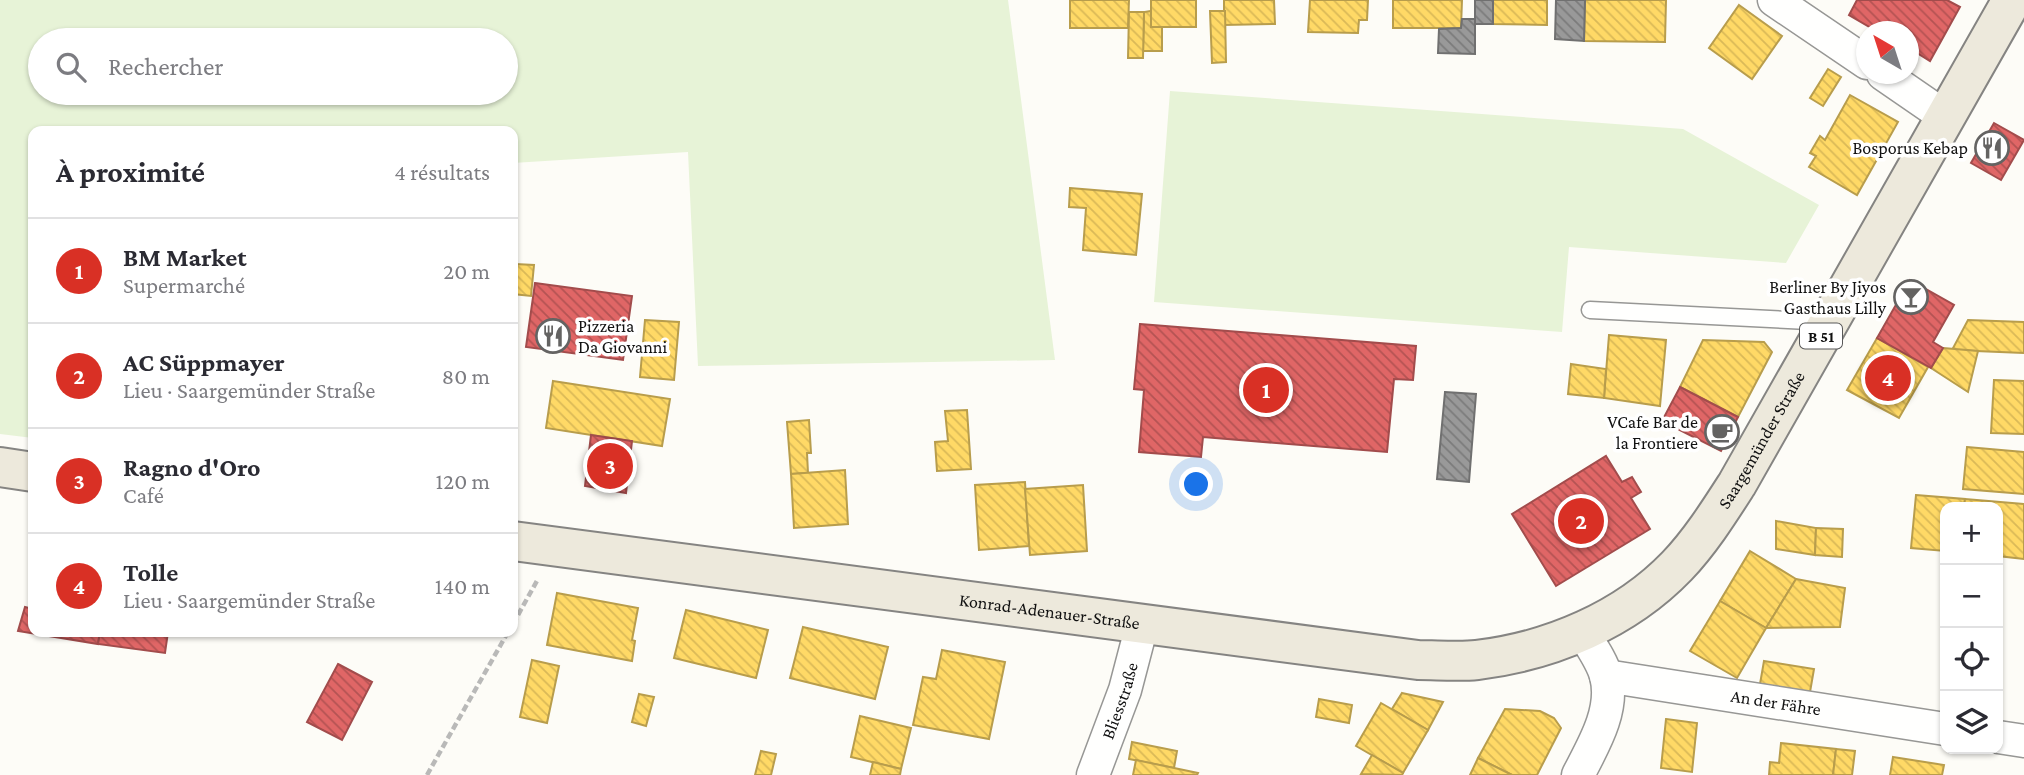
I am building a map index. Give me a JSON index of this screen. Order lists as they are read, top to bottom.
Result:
{
  "streets": {
    "main road": ["B 51", "Saargemünder Straße", "Konrad-Adenauer-Straße"],
    "street": ["Bliesstraße", "An der Fähre"]
  },
  "crossings": [
    ["Saargemünder Straße", "Konrad-Adenauer-Straße"],
    ["Konrad-Adenauer-Straße", "Bliesstraße"]
  ],
  "places": {
    "restaurant": ["Bosporus Kebap", "Pizzeria Da Giovanni"],
    "bar": ["Berliner By Jiyos Gasthaus Lilly"],
    "cafe": ["VCafe Bar de la Frontiere"]
  },
  "north": "top left",
  "page": {
    "search": "Rechercher",
    "heading": ["À proximité", "4 résultats"],
    "list": [
      {
        "mark": "1",
        "name": "BM Market",
        "note": "Supermarché",
        "value": "20 m"
      },
      {
        "mark": "2",
        "name": "AC Süppmayer",
        "note": "Lieu · Saargemünder Straße",
        "value": "80 m"
      },
      {
        "mark": "3",
        "name": "Ragno d'Oro",
        "note": "Café",
        "value": "120 m"
      },
      {
        "mark": "4",
        "name": "Tolle",
        "note": "Lieu · Saargemünder Straße",
        "value": "140 m"
      }
    ],
    "pins": [
      "4",
      "1",
      "3",
      "2"
    ],
    "map_buttons": ["+", "−"]
  }
}
